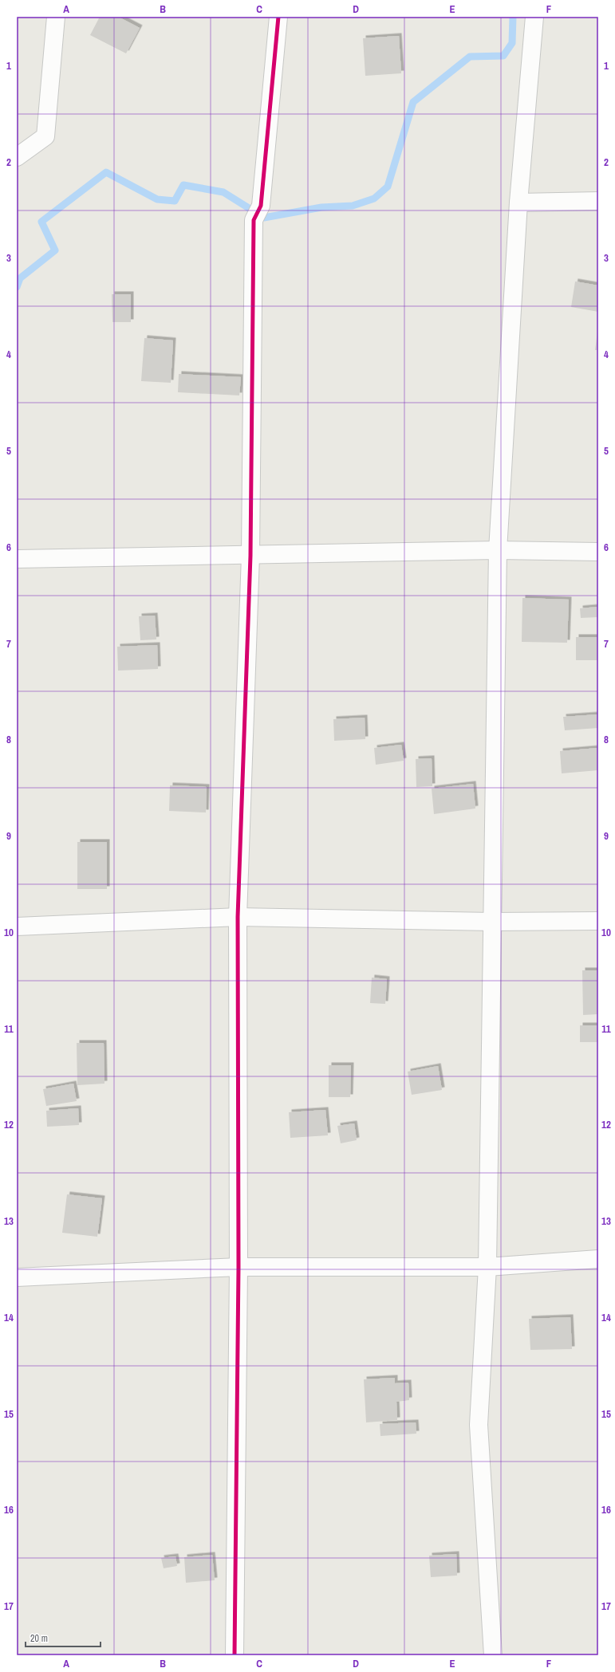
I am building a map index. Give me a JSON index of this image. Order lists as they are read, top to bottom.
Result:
{
  "scale_bar": "20 m",
  "grid": {
    "columns": [
      "A",
      "B",
      "C",
      "D",
      "E",
      "F"
    ],
    "rows": [
      "1",
      "2",
      "3",
      "4",
      "5",
      "6",
      "7",
      "8",
      "9",
      "10",
      "11",
      "12",
      "13",
      "14",
      "15",
      "16",
      "17"
    ]
  }
}
